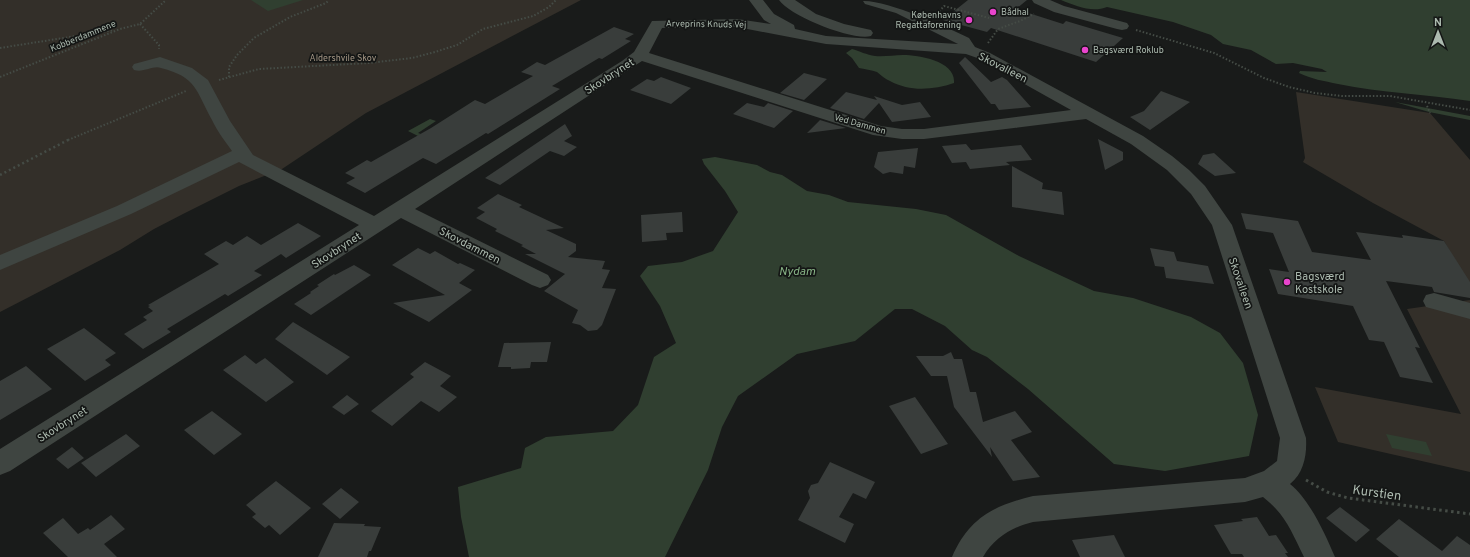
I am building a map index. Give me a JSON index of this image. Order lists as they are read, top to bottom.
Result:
{
  "streets": {
    "street": [
      "Arveprins Knuds Vej",
      "Skovalleen",
      "Skovbrynet",
      "Ved Dammen",
      "Skovdammen"
    ],
    "path": ["Kobberdammene", "Kurstien"]
  },
  "crossings": [
    ["Arveprins Knuds Vej", "Skovalleen"],
    ["Arveprins Knuds Vej", "Skovbrynet"],
    ["Skovalleen", "Ved Dammen"],
    ["Skovalleen", "Kurstien"],
    ["Skovbrynet", "Ved Dammen"],
    ["Skovbrynet", "Skovdammen"]
  ],
  "water": ["Nydam"],
  "parks": ["Aldershvile Skov"],
  "places": [
    "Bådhal",
    "Københavns Regattaforening",
    "Bagsværd Roklub",
    "Bagsværd Kostskole"
  ],
  "north": "top"
}
